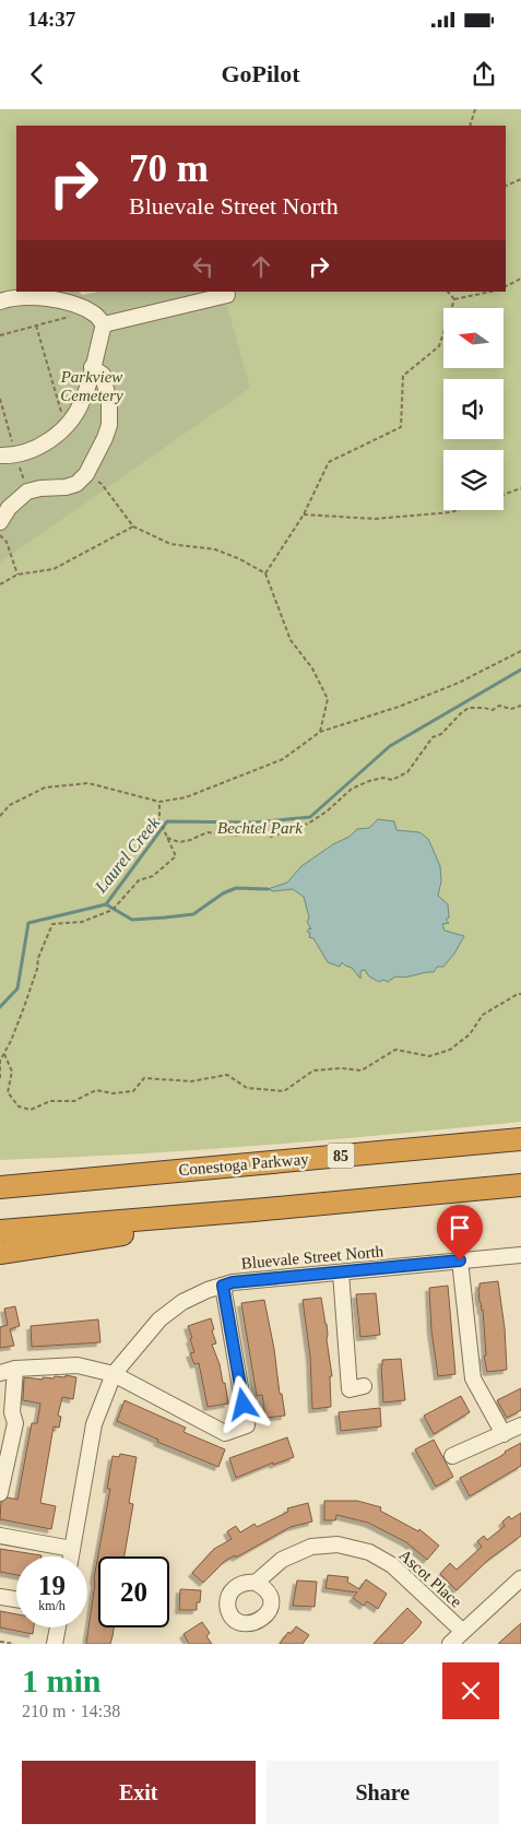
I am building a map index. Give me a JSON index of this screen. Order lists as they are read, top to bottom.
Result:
{
  "streets": {
    "highway": ["85", "Conestoga Parkway"],
    "street": ["Bluevale Street North", "Ascot Place"]
  },
  "water": ["Laurel Creek"],
  "parks": ["Parkview Cemetery", "Bechtel Park"],
  "north": "left",
  "page": {
    "status": "14:37",
    "header": "GoPilot",
    "turn": ["70 m", "Bluevale Street North"],
    "speed": "19 km/h",
    "limit": "20",
    "heading": ["1 min", "210 m · 14:38"],
    "buttons": ["Exit", "Share"]
  }
}
